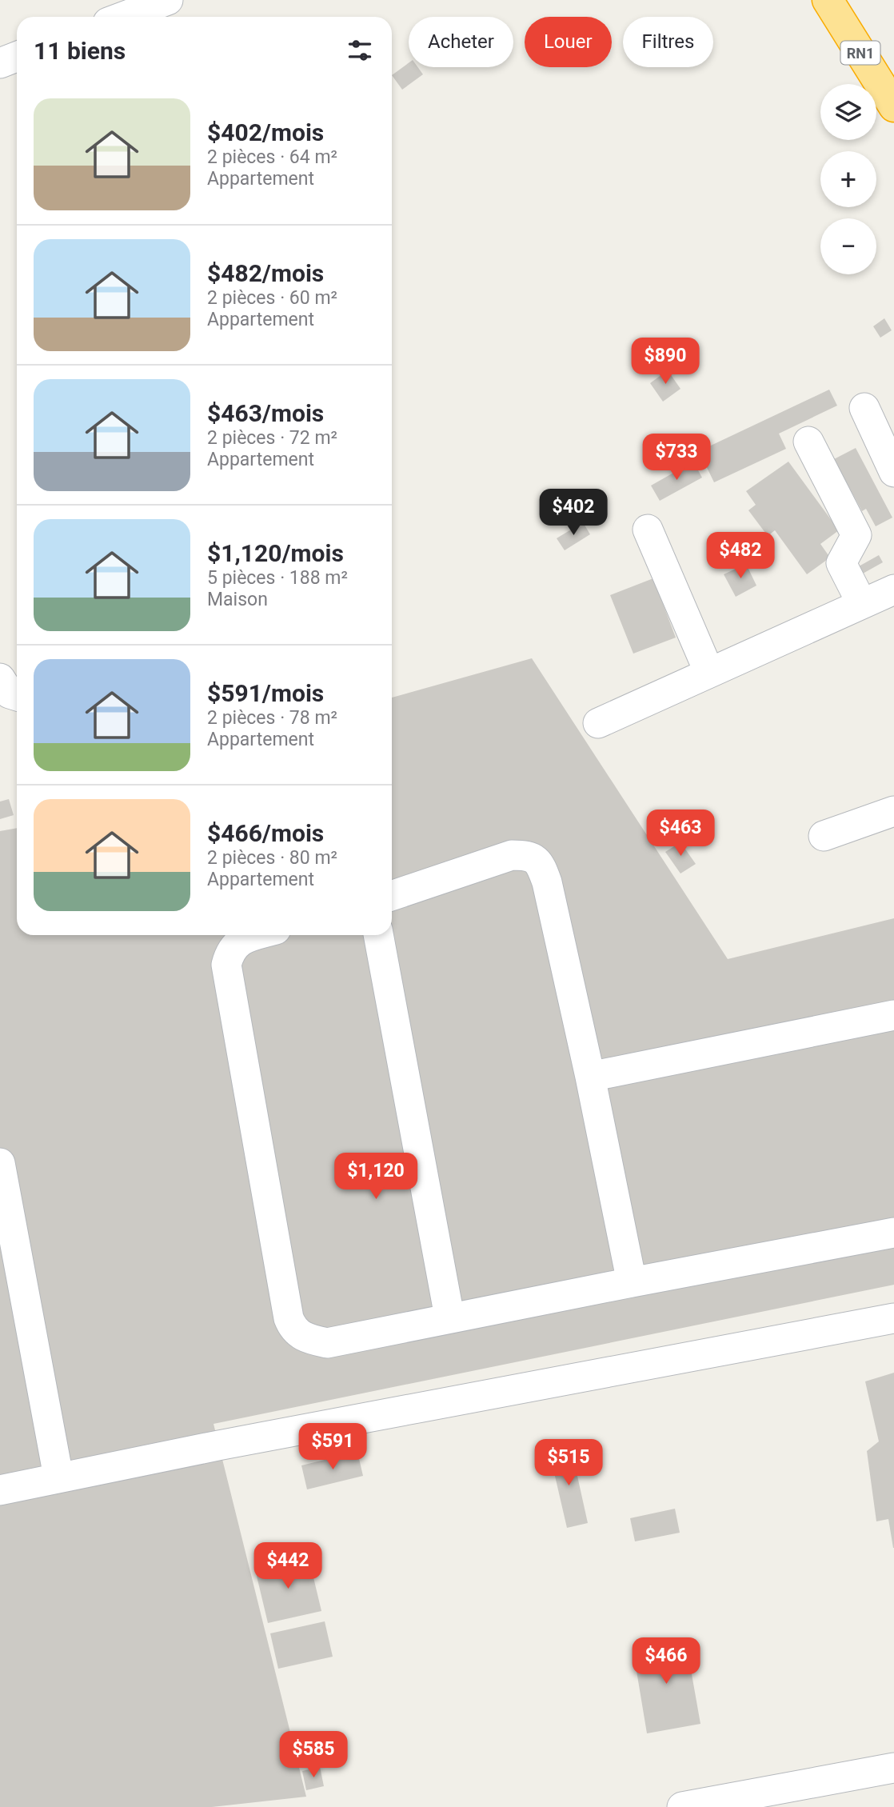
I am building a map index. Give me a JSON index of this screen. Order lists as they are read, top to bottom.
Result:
{
  "streets": {
    "highway": ["RN1"]
  },
  "page": {
    "chip": ["Acheter", "Louer", "Filtres"],
    "heading": "11 biens",
    "map_buttons": ["+", "−"],
    "list": [
      {
        "name": "$402/mois",
        "note": "2 pièces · 64 m² · Appartement"
      },
      {
        "name": "$482/mois",
        "note": "2 pièces · 60 m² · Appartement"
      },
      {
        "name": "$463/mois",
        "note": "2 pièces · 72 m² · Appartement"
      },
      {
        "name": "$1,120/mois",
        "note": "5 pièces · 188 m² · Maison"
      },
      {
        "name": "$591/mois",
        "note": "2 pièces · 78 m² · Appartement"
      },
      {
        "name": "$466/mois",
        "note": "2 pièces · 80 m² · Appartement"
      }
    ],
    "price": [
      "$890",
      "$733",
      "$402",
      "$482",
      "$463",
      "$1,120",
      "$591",
      "$515",
      "$442",
      "$466",
      "$585"
    ]
  }
}
